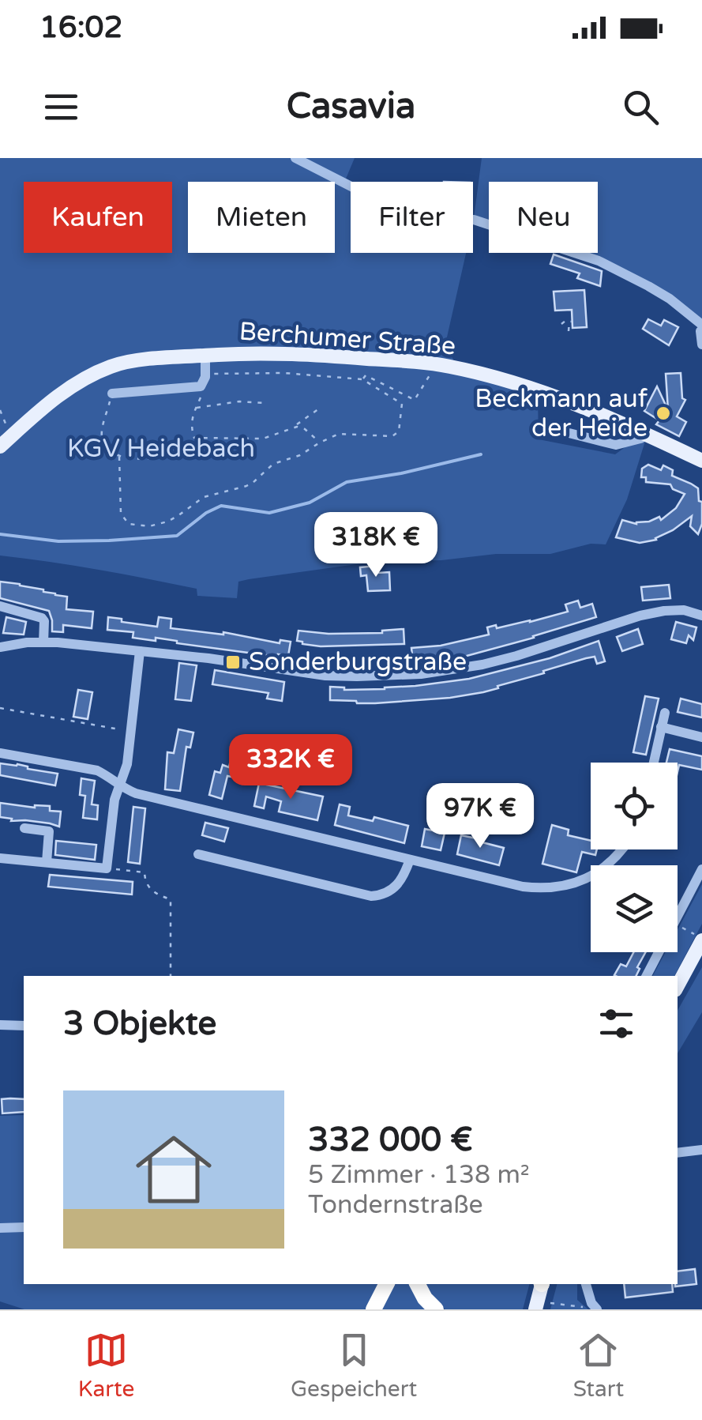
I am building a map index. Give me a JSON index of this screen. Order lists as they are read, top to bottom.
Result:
{
  "streets": {
    "main road": ["Berchumer Straße"]
  },
  "parks": ["KGV Heidebach"],
  "places": {
    "other": ["Beckmann auf der Heide"],
    "transit": ["Sonderburgstraße"]
  },
  "page": {
    "status": "16:02",
    "header": "Casavia",
    "chip": [
      "Kaufen",
      "Mieten",
      "Filter",
      "Neu"
    ],
    "price": ["318K €", "332K €", "97K €"],
    "heading": "3 Objekte",
    "list": [
      {
        "name": "332 000 €",
        "note": "5 Zimmer · 138 m² · Tondernstraße"
      }
    ],
    "tabs": ["Karte", "Gespeichert", "Start"]
  }
}
